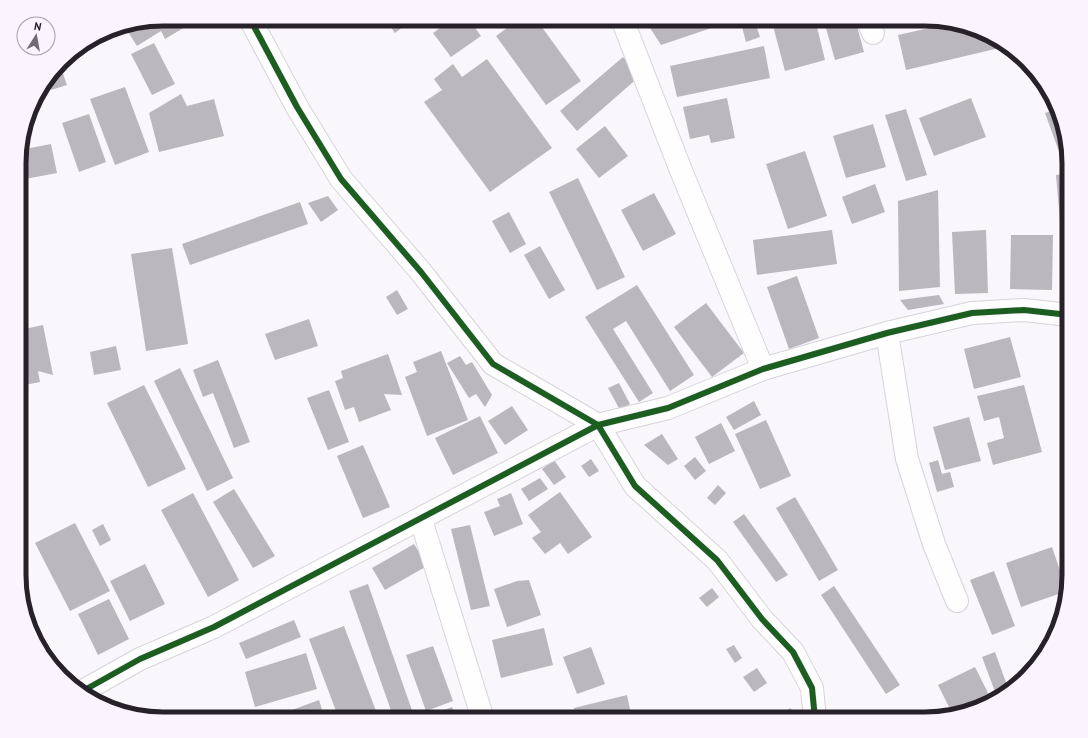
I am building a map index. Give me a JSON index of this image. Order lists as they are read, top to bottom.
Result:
{
  "north": "top"
}
